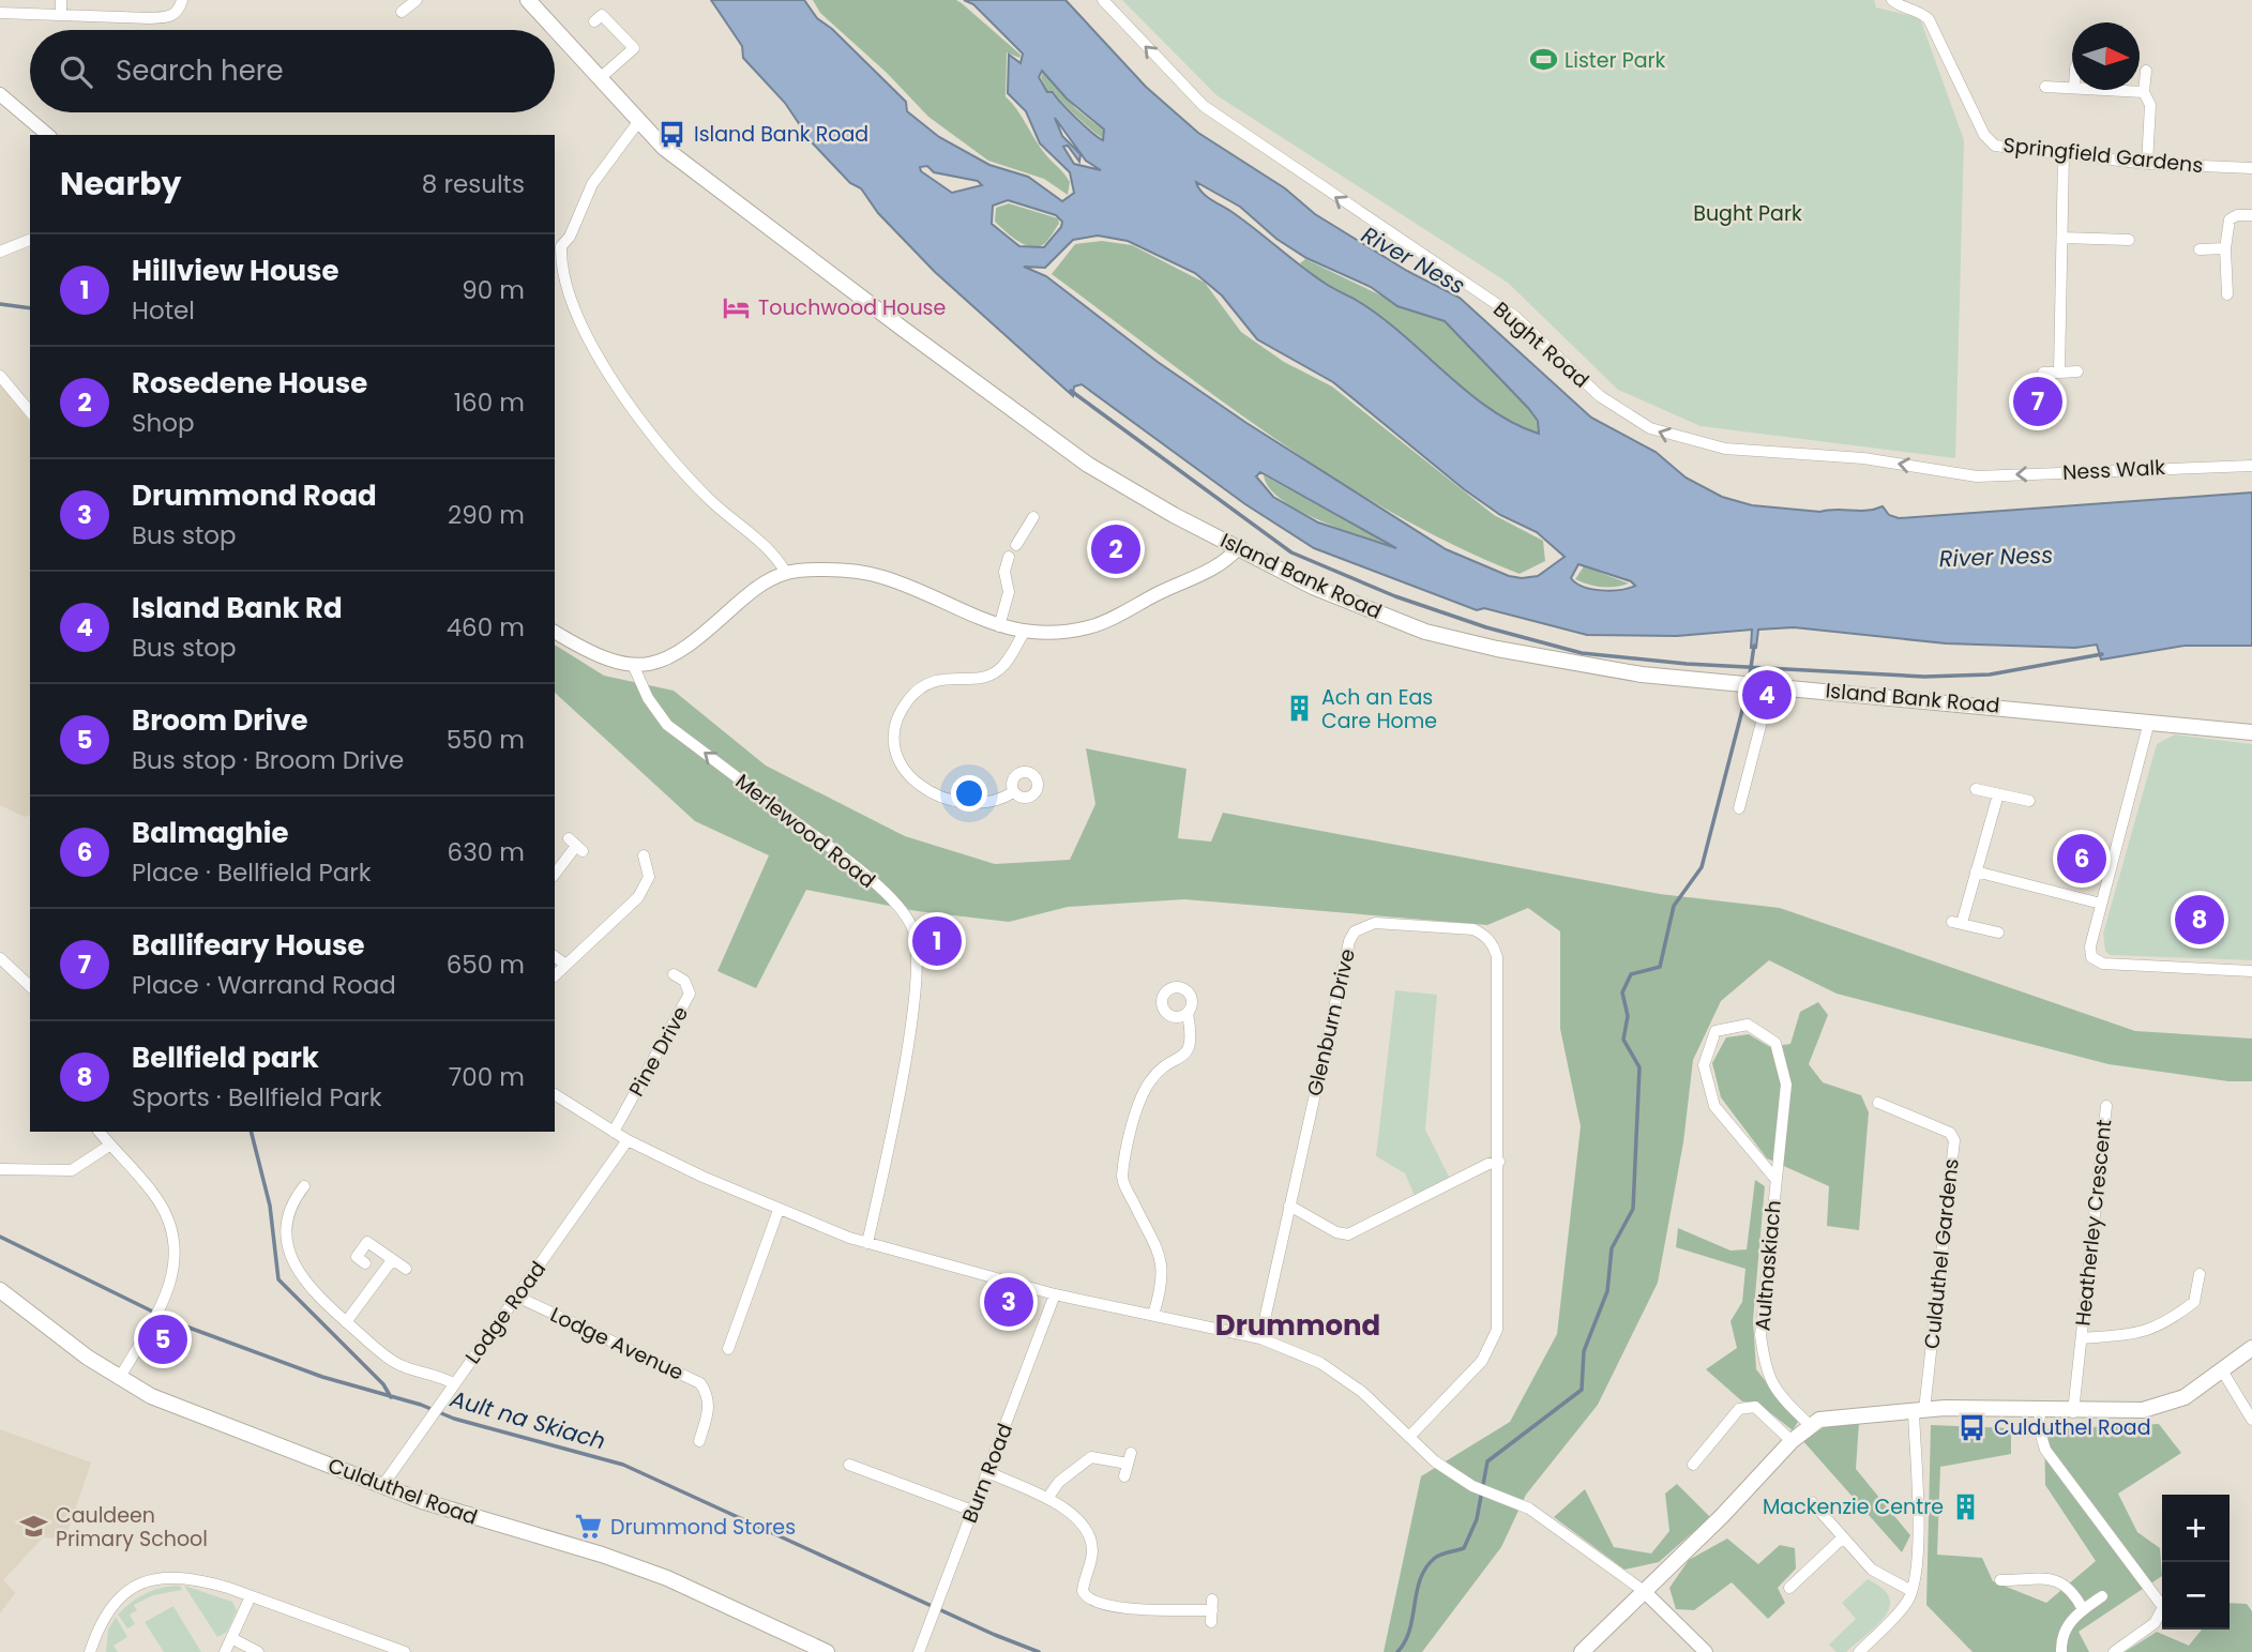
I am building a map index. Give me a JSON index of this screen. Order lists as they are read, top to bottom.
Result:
{
  "streets": {
    "main road": ["Island Bank Road", "Culduthel Road"],
    "street": [
      "Springfield Gardens",
      "Bught Road",
      "Ness Walk",
      "Merlewood Road",
      "Glenburn Drive",
      "Pine Drive",
      "Heatherley Crescent",
      "Culduthel Gardens",
      "Aultnaskiach",
      "Lodge Road",
      "Lodge Avenue",
      "Burn Road"
    ]
  },
  "crossings": [
    ["Bught Road", "Ness Walk"],
    ["Lodge Road", "Lodge Avenue"],
    ["Lodge Road", "Culduthel Road"]
  ],
  "one_way": ["Bught Road", "Ness Walk", "Merlewood Road"],
  "districts": ["Drummond"],
  "water": ["River Ness", "Ault na Skiach"],
  "parks": ["Bught Park"],
  "places": {
    "sports": ["Lister Park"],
    "bus stop": ["Island Bank Road", "Culduthel Road"],
    "hotel": ["Touchwood House"],
    "building": ["Ach an Eas Care Home", "Mackenzie Centre"],
    "school or university": ["Cauldeen Primary School"],
    "supermarket": ["Drummond Stores"]
  },
  "north": "right",
  "page": {
    "search": "Search here",
    "heading": ["Nearby", "8 results"],
    "list": [
      {
        "mark": "1",
        "name": "Hillview House",
        "note": "Hotel",
        "value": "90 m"
      },
      {
        "mark": "2",
        "name": "Rosedene House",
        "note": "Shop",
        "value": "160 m"
      },
      {
        "mark": "3",
        "name": "Drummond Road",
        "note": "Bus stop",
        "value": "290 m"
      },
      {
        "mark": "4",
        "name": "Island Bank Rd",
        "note": "Bus stop",
        "value": "460 m"
      },
      {
        "mark": "5",
        "name": "Broom Drive",
        "note": "Bus stop · Broom Drive",
        "value": "550 m"
      },
      {
        "mark": "6",
        "name": "Balmaghie",
        "note": "Place · Bellfield Park",
        "value": "630 m"
      },
      {
        "mark": "7",
        "name": "Ballifeary House",
        "note": "Place · Warrand Road",
        "value": "650 m"
      },
      {
        "mark": "8",
        "name": "Bellfield park",
        "note": "Sports · Bellfield Park",
        "value": "700 m"
      }
    ],
    "pins": [
      "7",
      "2",
      "4",
      "6",
      "8",
      "1",
      "3",
      "5"
    ],
    "map_buttons": ["+", "−"]
  }
}
